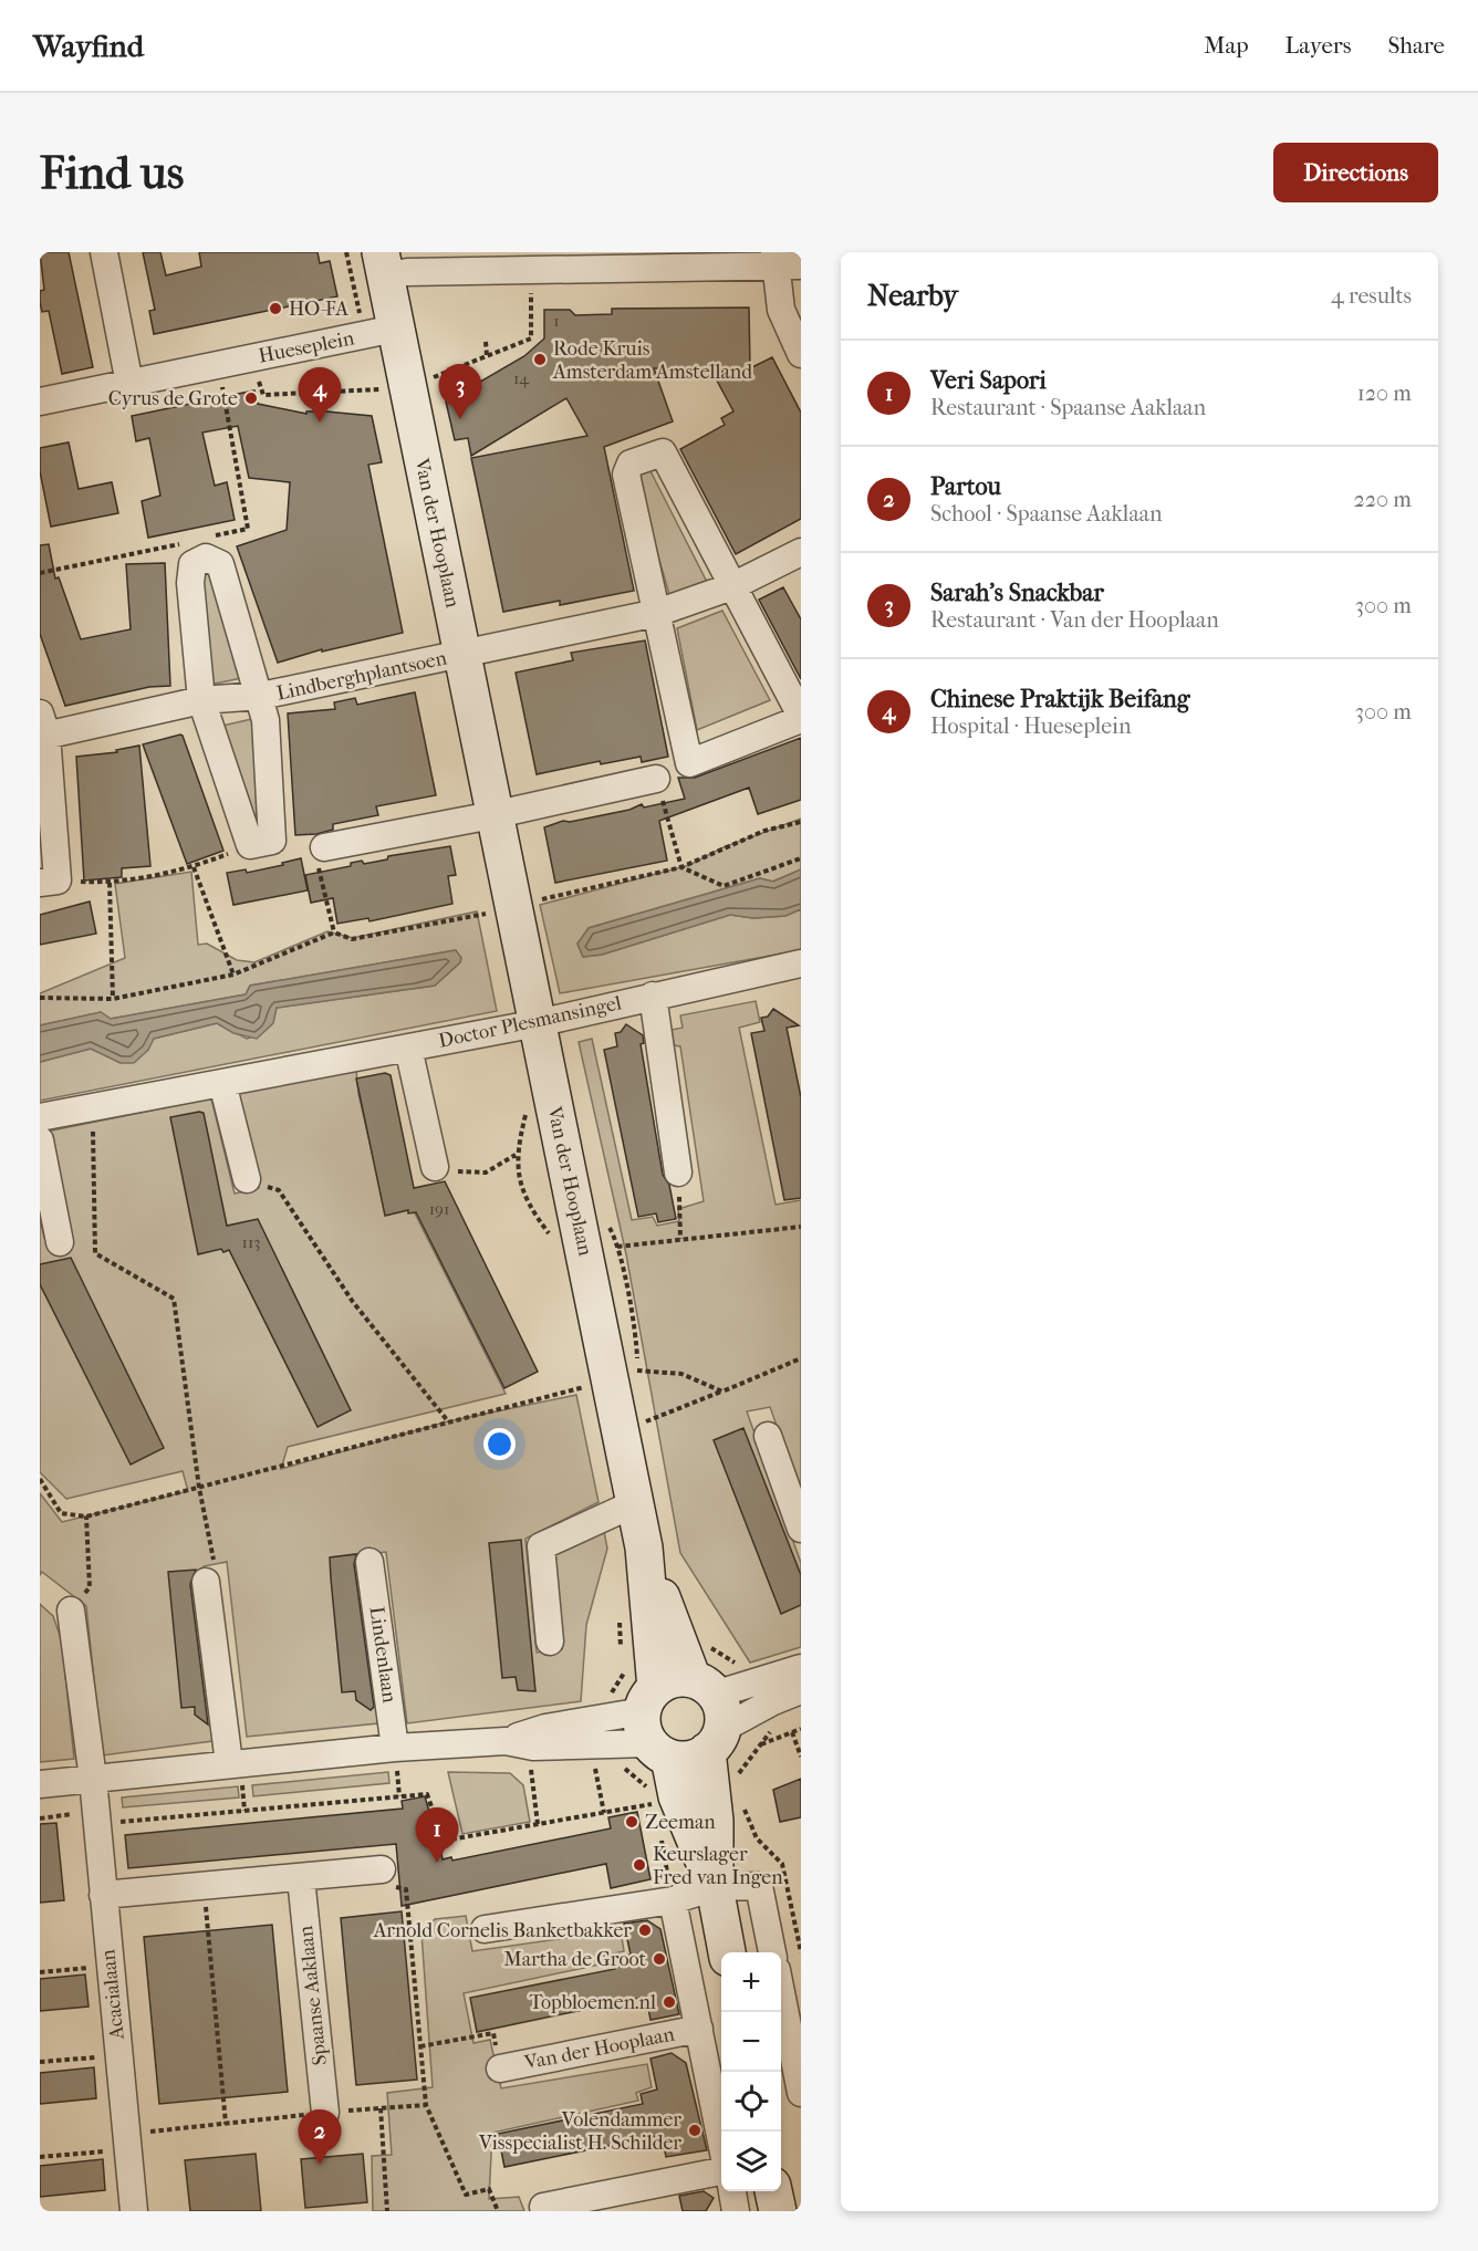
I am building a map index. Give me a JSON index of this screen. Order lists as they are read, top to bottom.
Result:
{
  "streets": {
    "street": [
      "Hueseplein",
      "Van der Hooplaan",
      "Lindberghplantsoen",
      "Doctor Plesmansingel",
      "Lindenlaan",
      "Acacialaan",
      "Spaanse Aaklaan"
    ]
  },
  "crossings": [
    ["Hueseplein", "Van der Hooplaan"],
    ["Van der Hooplaan", "Lindberghplantsoen"],
    ["Van der Hooplaan", "Doctor Plesmansingel"]
  ],
  "places": [
    "HO-FA",
    "Rode Kruis Amsterdam Amstelland",
    "Cyrus de Grote",
    "Zeeman",
    "Keurslager Fred van Ingen",
    "Arnold Cornelis Banketbakker",
    "Martha de Groot",
    "Topbloemen.nl",
    "Volendammer Visspecialist H. Schilder"
  ],
  "house_numbers": [
    "1",
    "14",
    "191",
    "113"
  ],
  "page": {
    "header": "Wayfind",
    "nav": ["Map", "Layers", "Share"],
    "buttons": "Directions",
    "title": "Find us",
    "heading": ["Nearby", "4 results"],
    "list": [
      {
        "mark": "1",
        "name": "Veri Sapori",
        "note": "Restaurant · Spaanse Aaklaan",
        "value": "120 m"
      },
      {
        "mark": "2",
        "name": "Partou",
        "note": "School · Spaanse Aaklaan",
        "value": "220 m"
      },
      {
        "mark": "3",
        "name": "Sarah's Snackbar",
        "note": "Restaurant · Van der Hooplaan",
        "value": "300 m"
      },
      {
        "mark": "4",
        "name": "Chinese Praktijk Beifang",
        "note": "Hospital · Hueseplein",
        "value": "300 m"
      }
    ],
    "pins": [
      "3",
      "4",
      "1",
      "2"
    ],
    "map_buttons": ["+", "−"]
  }
}
